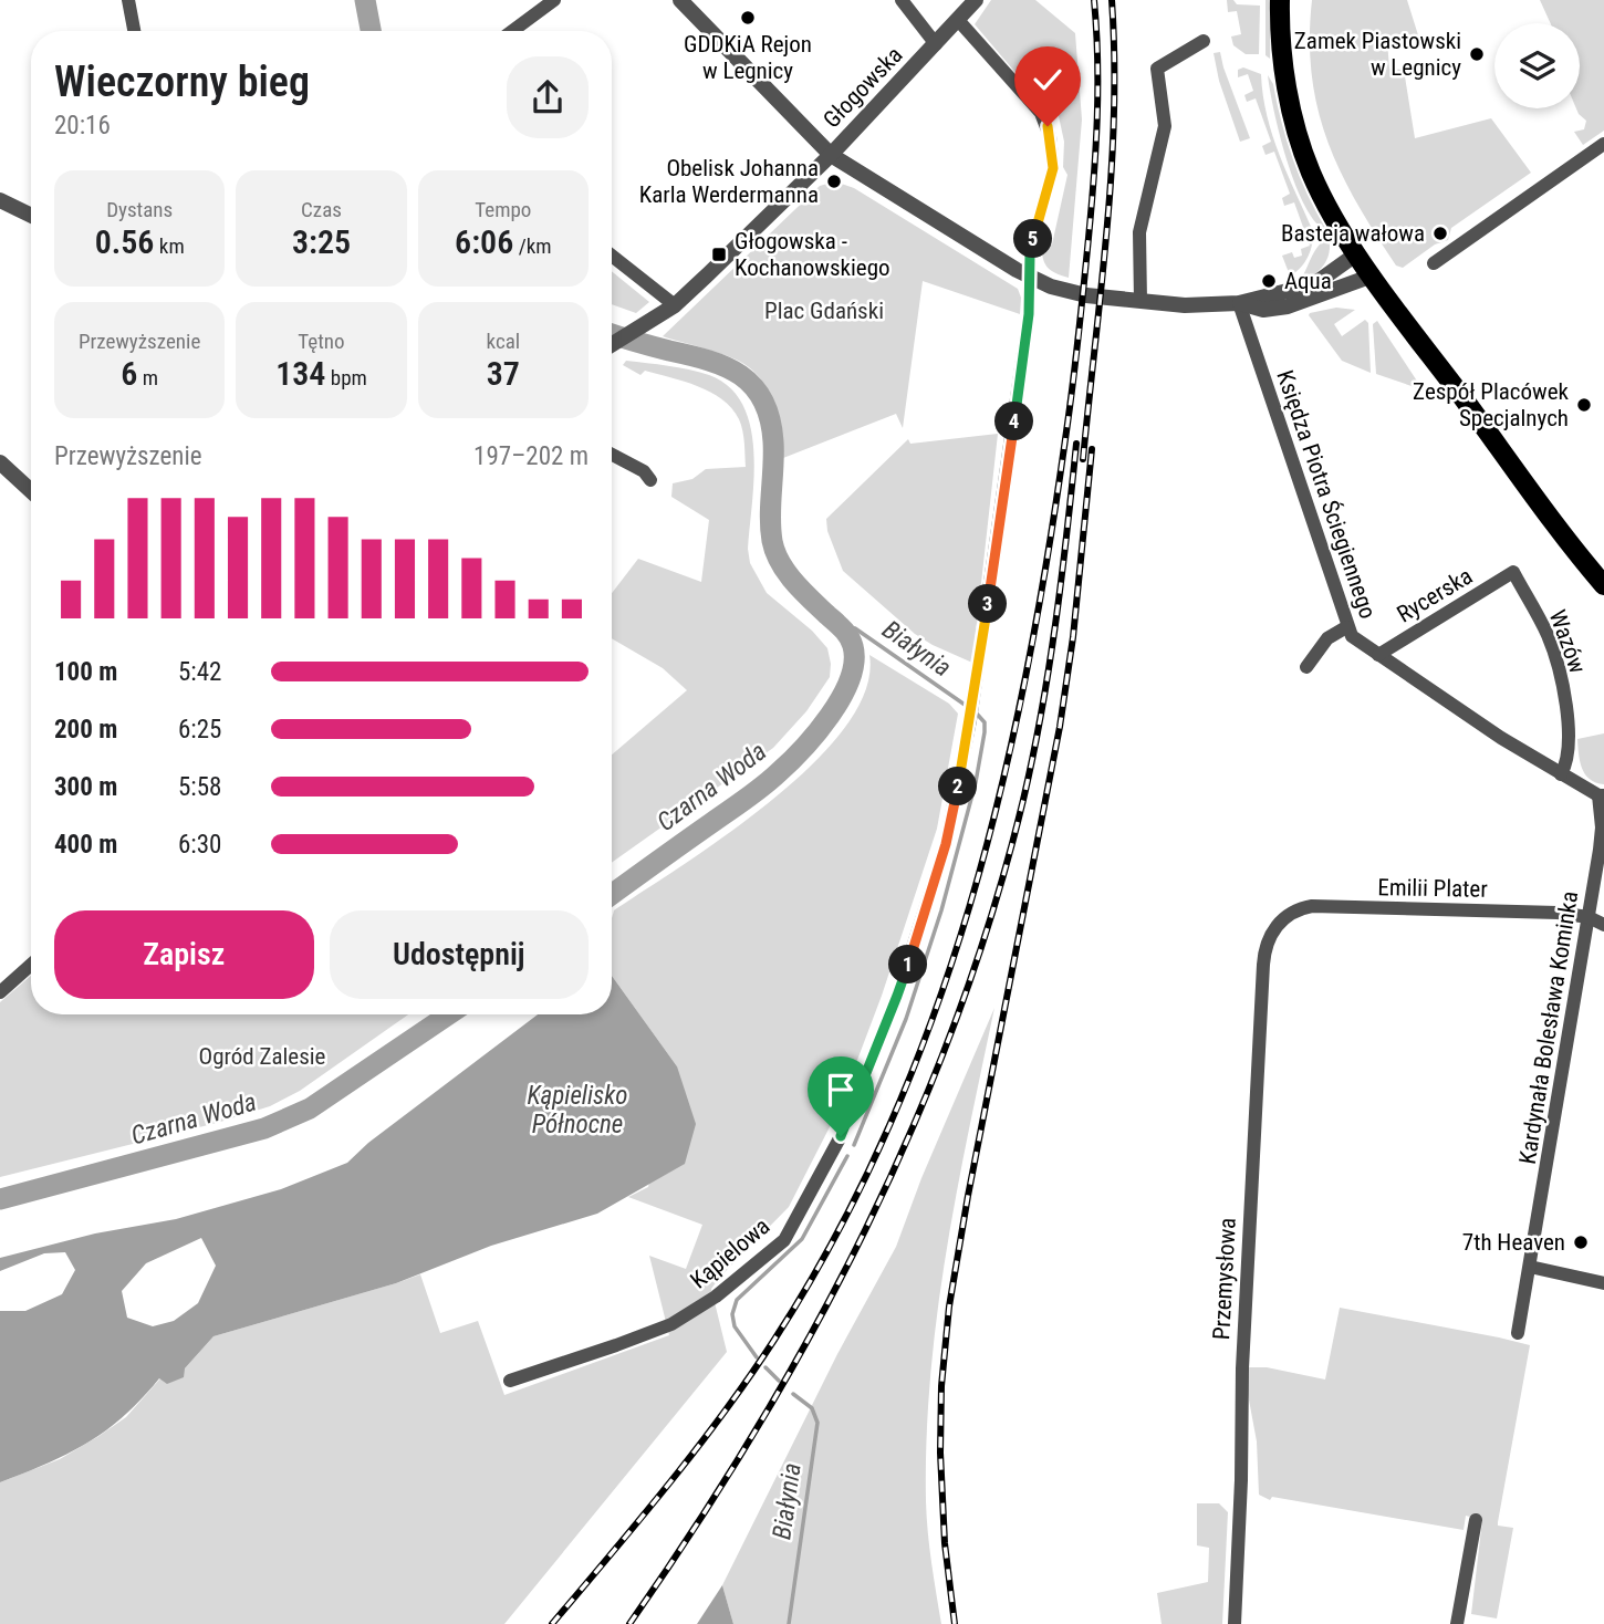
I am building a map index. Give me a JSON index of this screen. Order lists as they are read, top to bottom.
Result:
{
  "streets": {
    "street": [
      "Głogowska",
      "Księdza Piotra Ściegiennego",
      "Rycerska",
      "Wazów",
      "Emilii Plater",
      "Kardynała Bolesława Kominka",
      "Kąpielowa",
      "Przemysłowa"
    ]
  },
  "crossings": [
    ["Głogowska", "Kąpielowa"],
    ["Księdza Piotra Ściegiennego", "Rycerska"],
    ["Księdza Piotra Ściegiennego", "Wazów"],
    ["Księdza Piotra Ściegiennego", "Kardynała Bolesława Kominka"],
    ["Rycerska", "Wazów"],
    ["Emilii Plater", "Kardynała Bolesława Kominka"],
    ["Emilii Plater", "Przemysłowa"]
  ],
  "water": ["Białynia", "Czarna Woda", "Kąpielisko Północne"],
  "parks": ["Plac Gdański", "Ogród Zalesie"],
  "places": {
    "other": [
      "GDDKiA Rejon w Legnicy",
      "Zamek Piastowski w Legnicy",
      "Obelisk Johanna Karla Werdermanna",
      "Basteja wałowa",
      "Aqua",
      "Zespół Placówek Specjalnych",
      "7th Heaven"
    ],
    "transit": ["Głogowska - Kochanowskiego"]
  },
  "page": {
    "heading": ["Wieczorny bieg", "20:16"],
    "stats": [
      ["Dystans", "0.56 km"],
      ["Czas", "3:25"],
      ["Tempo", "6:06 /km"],
      ["Przewyższenie", "6 m"],
      ["Tętno", "134 bpm"],
      ["kcal", "37"]
    ],
    "pins": [
      "5",
      "4",
      "3",
      "2",
      "1"
    ],
    "chart": ["Przewyższenie", "197–202 m"],
    "list": [
      {
        "name": "100 m",
        "note": "5:42"
      },
      {
        "name": "200 m",
        "note": "6:25"
      },
      {
        "name": "300 m",
        "note": "5:58"
      },
      {
        "name": "400 m",
        "note": "6:30"
      }
    ],
    "buttons": ["Zapisz", "Udostępnij"]
  }
}
